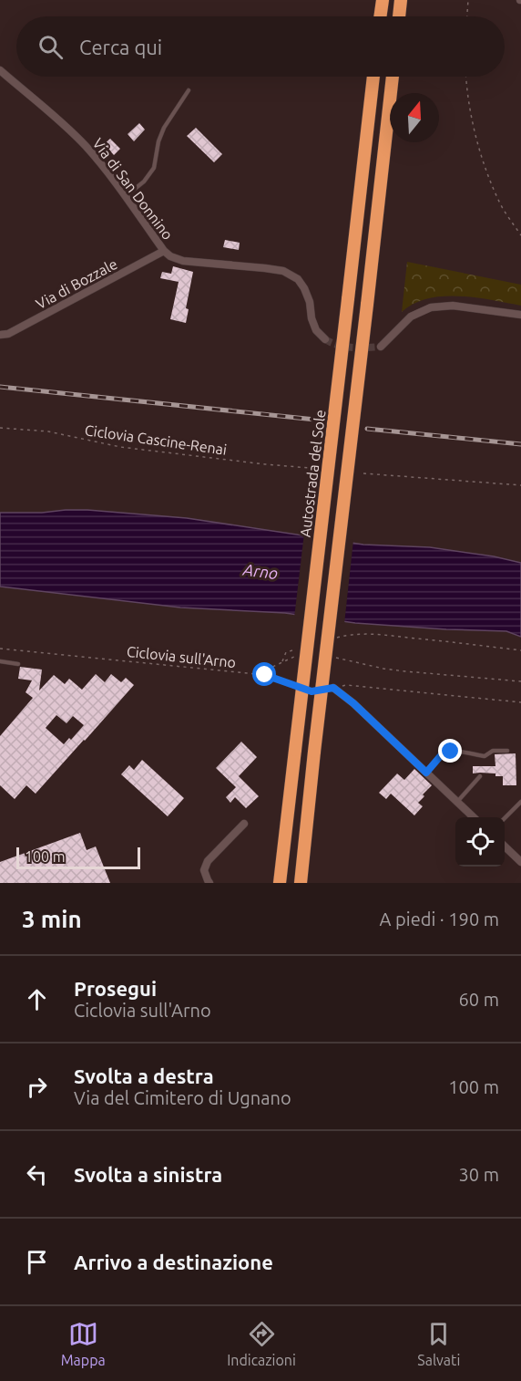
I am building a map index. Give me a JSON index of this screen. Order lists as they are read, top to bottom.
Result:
{
  "streets": {
    "highway": ["Autostrada del Sole"],
    "street": ["Via di San Donnino", "Via di Bozzale"],
    "path": ["Ciclovia Cascine-Renai", "Ciclovia sull'Arno"]
  },
  "crossings": [
    ["Via di San Donnino", "Via di Bozzale"]
  ],
  "water": ["Arno"],
  "scale_bar": "100 m",
  "north": "top",
  "page": {
    "search": "Cerca qui",
    "scale": "100 m",
    "heading": ["3 min", "A piedi · 190 m"],
    "list": [
      ["Prosegui", "Ciclovia sull'Arno", "60 m"],
      ["Svolta a destra", "Via del Cimitero di Ugnano", "100 m"],
      ["Svolta a sinistra", "30 m"],
      "Arrivo a destinazione"
    ],
    "nav": ["Mappa", "Indicazioni", "Salvati"]
  }
}
